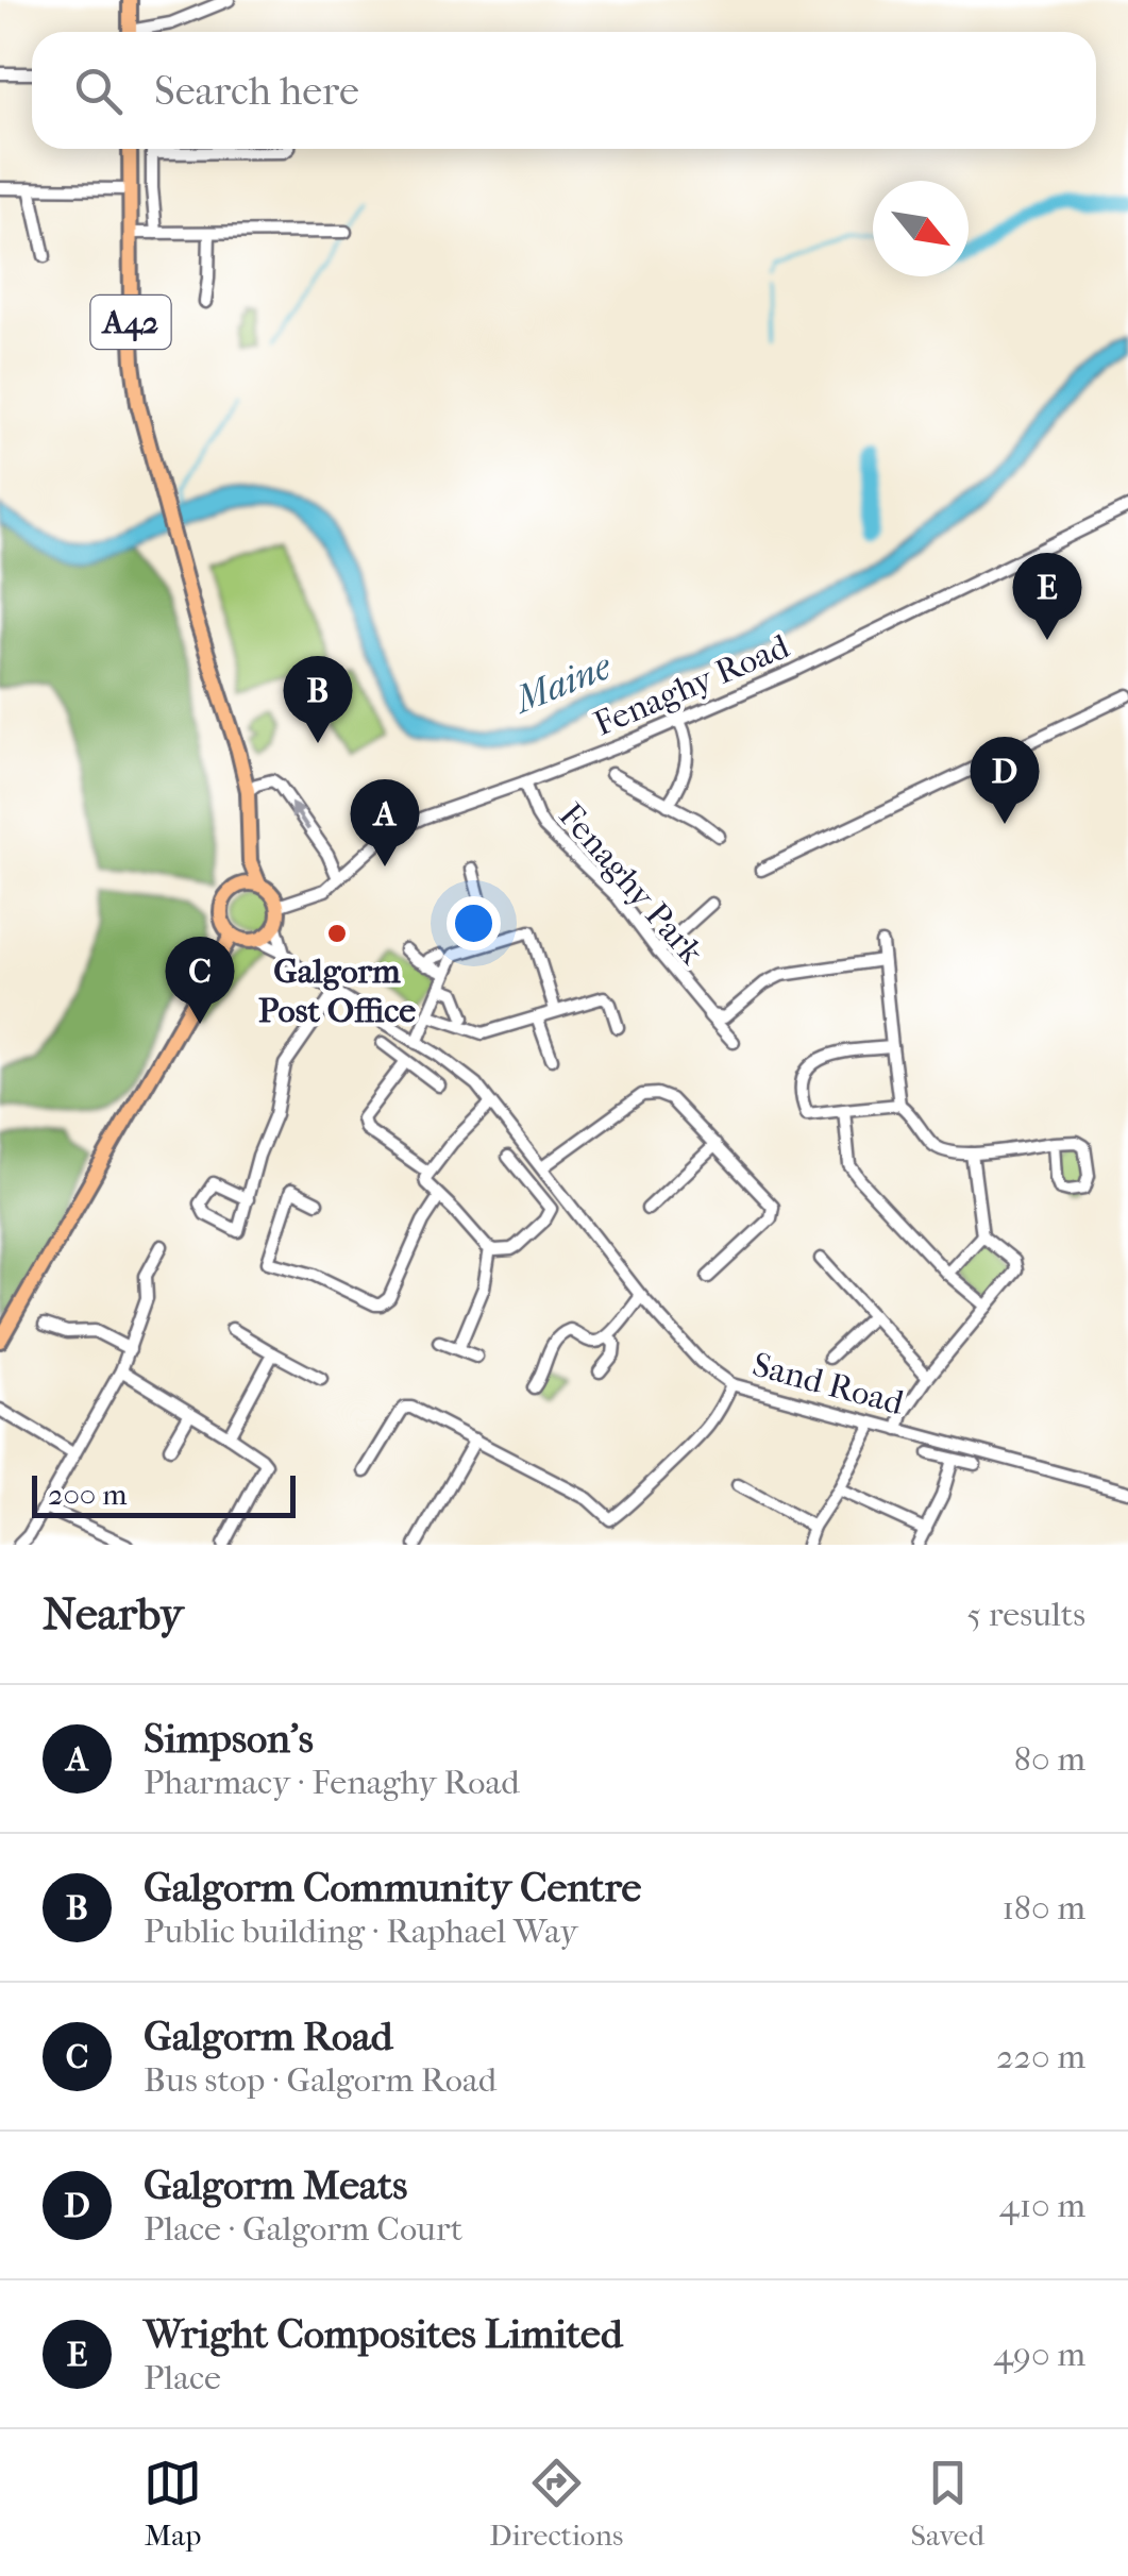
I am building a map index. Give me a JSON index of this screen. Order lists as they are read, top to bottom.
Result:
{
  "streets": {
    "main road": ["A42"],
    "street": ["Fenaghy Road", "Fenaghy Park", "Sand Road"]
  },
  "crossings": [
    ["A42", "Fenaghy Road"],
    ["A42", "Sand Road"],
    ["Fenaghy Road", "Fenaghy Park"],
    ["Fenaghy Road", "Sand Road"]
  ],
  "water": ["Maine"],
  "places": ["Galgorm Post Office"],
  "scale_bar": "200 m",
  "north": "bottom right",
  "page": {
    "search": "Search here",
    "pins": [
      "E",
      "B",
      "D",
      "A",
      "C"
    ],
    "scale": "200 m",
    "heading": ["Nearby", "5 results"],
    "list": [
      {
        "mark": "A",
        "name": "Simpson's",
        "note": "Pharmacy · Fenaghy Road",
        "value": "80 m"
      },
      {
        "mark": "B",
        "name": "Galgorm Community Centre",
        "note": "Public building · Raphael Way",
        "value": "180 m"
      },
      {
        "mark": "C",
        "name": "Galgorm Road",
        "note": "Bus stop · Galgorm Road",
        "value": "220 m"
      },
      {
        "mark": "D",
        "name": "Galgorm Meats",
        "note": "Place · Galgorm Court",
        "value": "410 m"
      },
      {
        "mark": "E",
        "name": "Wright Composites Limited",
        "note": "Place",
        "value": "490 m"
      }
    ],
    "nav": ["Map", "Directions", "Saved"]
  }
}
